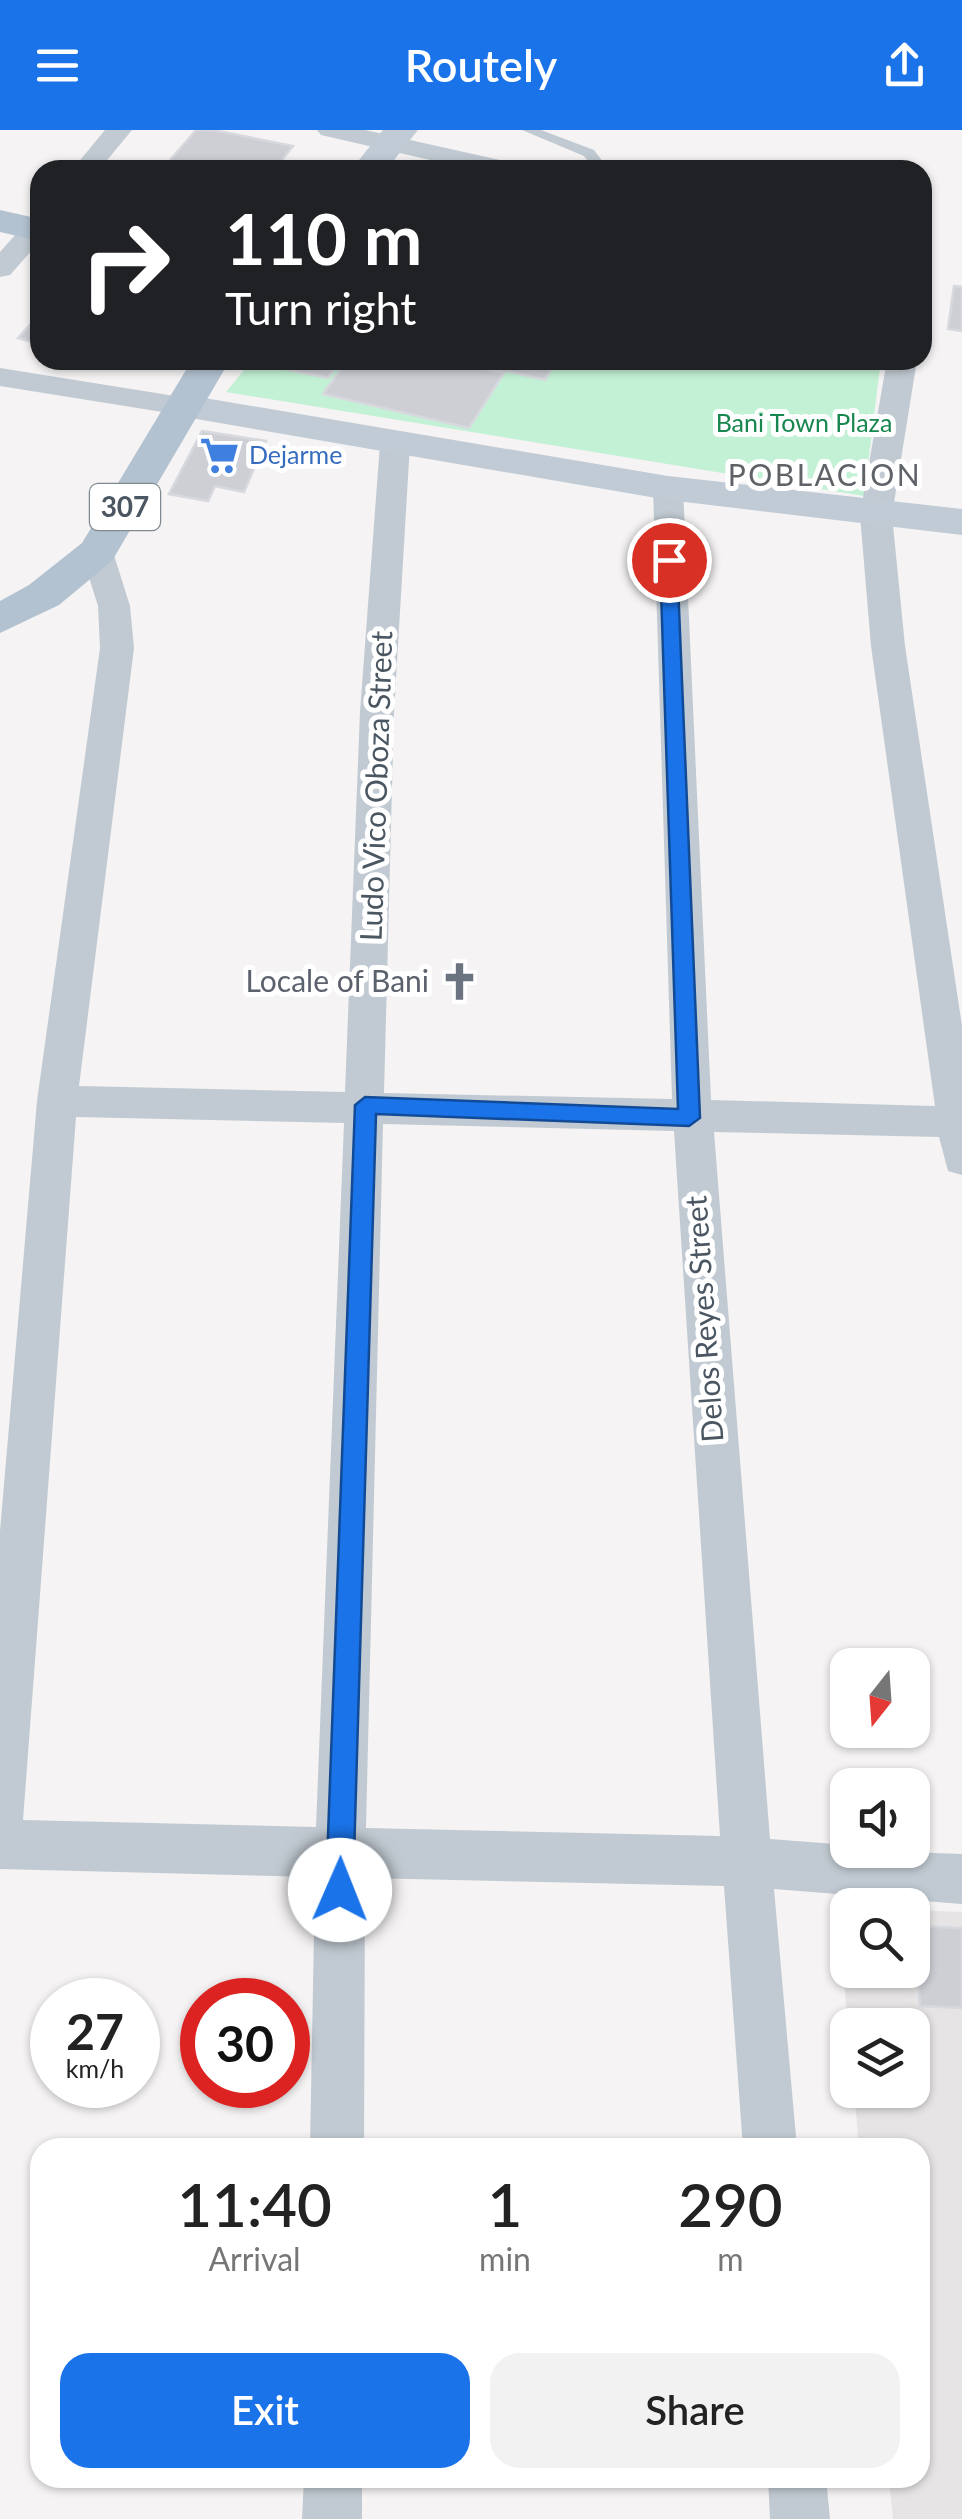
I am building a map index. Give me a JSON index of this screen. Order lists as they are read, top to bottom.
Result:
{
  "streets": {
    "main road": ["307"],
    "street": ["Ludo Vico Oboza Street", "Delos Reyes Street"]
  },
  "districts": ["POBLACION"],
  "parks": ["Bani Town Plaza"],
  "places": {
    "supermarket": ["Dejarme"],
    "church": ["Locale of Bani"]
  },
  "north": "bottom",
  "page": {
    "header": "Routely",
    "turn": ["110 m", "Turn right"],
    "speed": "27 km/h",
    "limit": "30",
    "eta": [
      "11:40",
      "Arrival",
      "1",
      "min",
      "290",
      "m"
    ],
    "buttons": ["Exit", "Share"]
  }
}
